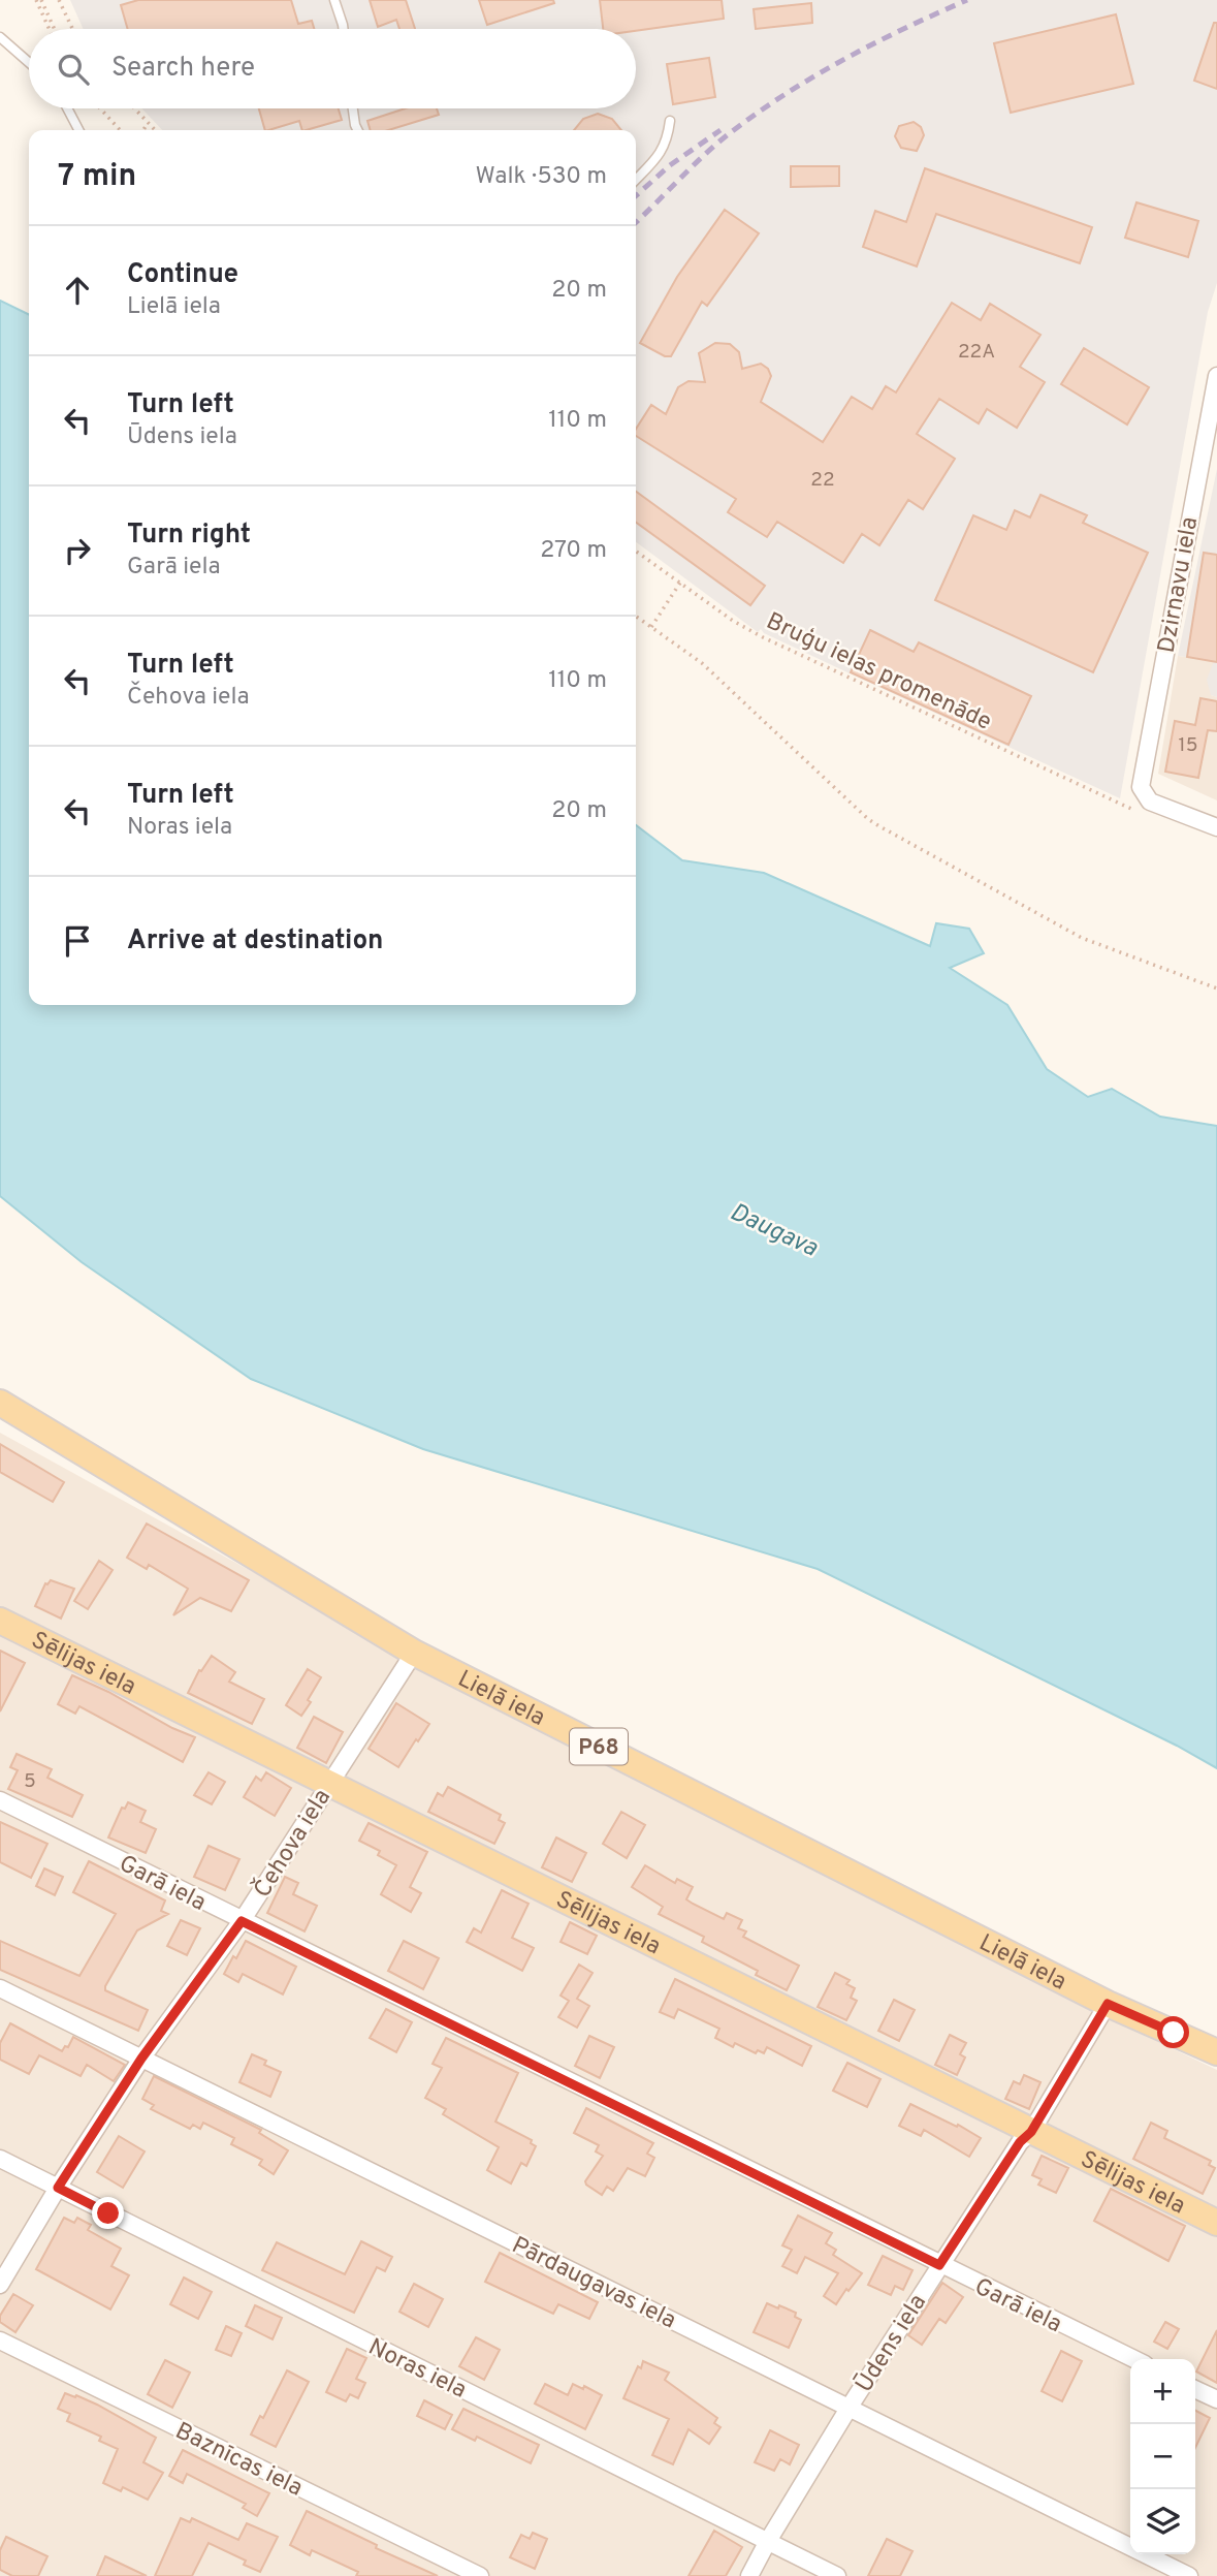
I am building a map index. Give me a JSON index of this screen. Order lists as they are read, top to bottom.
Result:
{
  "streets": {
    "main road": ["Sēlijas iela", "Lielā iela", "P68"],
    "street": [
      "Dzirnavu iela",
      "Čehova iela",
      "Garā iela",
      "Pārdaugavas iela",
      "Ūdens iela",
      "Noras iela",
      "Baznīcas iela"
    ],
    "path": ["Bruģu ielas promenāde"]
  },
  "crossings": [
    ["Sēlijas iela", "Čehova iela"],
    ["Sēlijas iela", "Ūdens iela"],
    ["Lielā iela", "Čehova iela"],
    ["Lielā iela", "Ūdens iela"],
    ["Čehova iela", "Garā iela"],
    ["Čehova iela", "Pārdaugavas iela"],
    ["Čehova iela", "Noras iela"],
    ["Garā iela", "Ūdens iela"],
    ["Pārdaugavas iela", "Ūdens iela"],
    ["Ūdens iela", "Noras iela"]
  ],
  "water": ["Daugava"],
  "house_numbers": [
    "22A",
    "22",
    "15",
    "5"
  ],
  "page": {
    "search": "Search here",
    "heading": ["7 min", "Walk · 530 m"],
    "list": [
      ["Continue", "Lielā iela", "20 m"],
      ["Turn left", "Ūdens iela", "110 m"],
      ["Turn right", "Garā iela", "270 m"],
      ["Turn left", "Čehova iela", "110 m"],
      ["Turn left", "Noras iela", "20 m"],
      "Arrive at destination"
    ],
    "map_buttons": ["+", "−"]
  }
}
